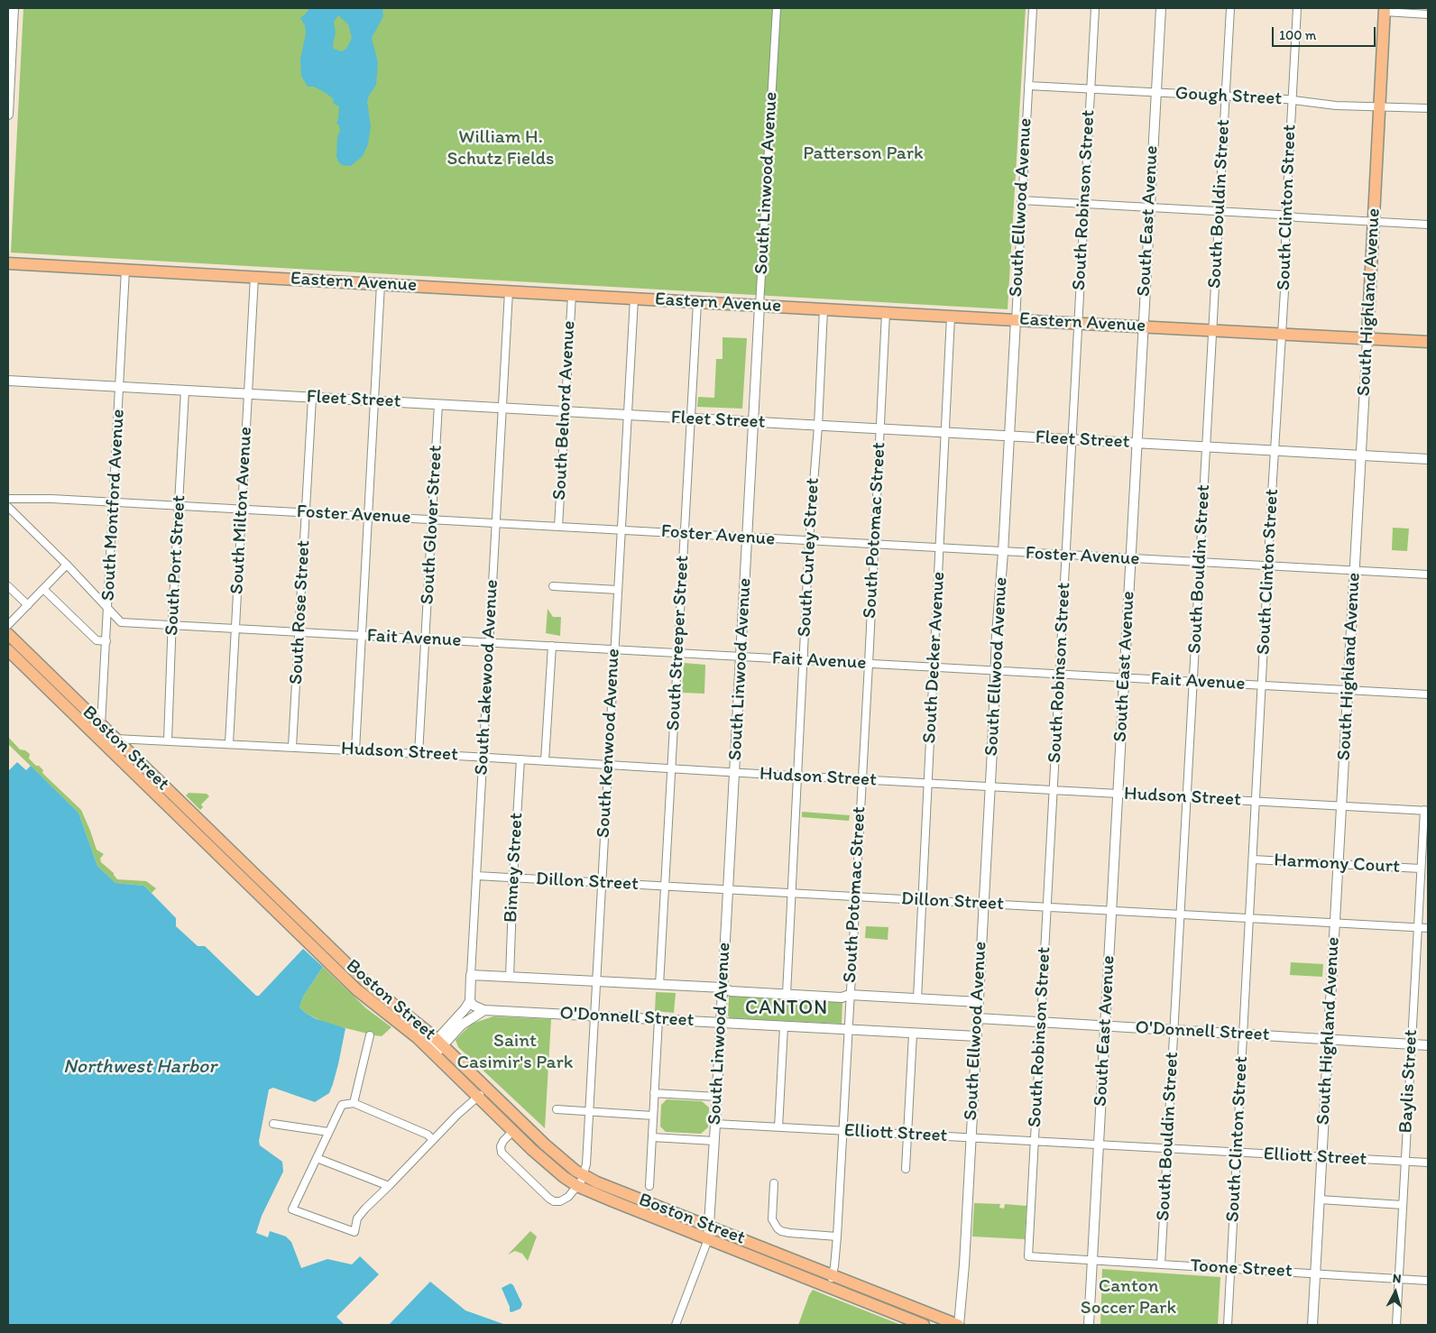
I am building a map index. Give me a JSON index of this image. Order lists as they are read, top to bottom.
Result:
{
  "streets": {
    "main road": ["Eastern Avenue", "South Highland Avenue", "Boston Street"],
    "street": [
      "Gough Street",
      "South Linwood Avenue",
      "South Robinson Street",
      "South Bouldin Street",
      "South Ellwood Avenue",
      "South Clinton Street",
      "South East Avenue",
      "Fleet Street",
      "South Belnord Avenue",
      "South Montford Avenue",
      "South Milton Avenue",
      "Foster Avenue",
      "South Glover Street",
      "South Potomac Street",
      "South Curley Street",
      "South Port Street",
      "South Rose Street",
      "Fait Avenue",
      "South Streeper Street",
      "South Decker Avenue",
      "South Lakewood Avenue",
      "South Kenwood Avenue",
      "Hudson Street",
      "Harmony Court",
      "Binney Street",
      "Dillon Street",
      "O'Donnell Street",
      "Baylis Street",
      "Elliott Street",
      "Toone Street"
    ]
  },
  "crossings": [
    ["Gough Street", "South Robinson Street"],
    ["Gough Street", "South Bouldin Street"],
    ["Gough Street", "South Ellwood Avenue"],
    ["Gough Street", "South Clinton Street"],
    ["Gough Street", "South East Avenue"],
    ["Gough Street", "South Highland Avenue"],
    ["South Linwood Avenue", "Eastern Avenue"],
    ["South Linwood Avenue", "Fleet Street"],
    ["South Linwood Avenue", "Foster Avenue"],
    ["South Linwood Avenue", "Fait Avenue"],
    ["South Linwood Avenue", "Boston Street"],
    ["South Linwood Avenue", "Hudson Street"],
    ["South Linwood Avenue", "Dillon Street"],
    ["South Linwood Avenue", "O'Donnell Street"],
    ["South Linwood Avenue", "Elliott Street"],
    ["South Robinson Street", "Eastern Avenue"],
    ["South Robinson Street", "Fleet Street"],
    ["South Robinson Street", "Foster Avenue"],
    ["South Robinson Street", "Fait Avenue"],
    ["South Robinson Street", "Hudson Street"],
    ["South Robinson Street", "Dillon Street"],
    ["South Robinson Street", "O'Donnell Street"],
    ["South Robinson Street", "Elliott Street"],
    ["South Robinson Street", "Toone Street"],
    ["South Bouldin Street", "Eastern Avenue"],
    ["South Bouldin Street", "Fleet Street"],
    ["South Bouldin Street", "Foster Avenue"],
    ["South Bouldin Street", "Fait Avenue"],
    ["South Bouldin Street", "Hudson Street"],
    ["South Bouldin Street", "Dillon Street"],
    ["South Bouldin Street", "O'Donnell Street"],
    ["South Bouldin Street", "Elliott Street"],
    ["South Bouldin Street", "Toone Street"],
    ["South Ellwood Avenue", "Eastern Avenue"],
    ["South Ellwood Avenue", "Fleet Street"],
    ["South Ellwood Avenue", "Foster Avenue"],
    ["South Ellwood Avenue", "Fait Avenue"],
    ["South Ellwood Avenue", "Boston Street"],
    ["South Ellwood Avenue", "Hudson Street"],
    ["South Ellwood Avenue", "Dillon Street"],
    ["South Ellwood Avenue", "O'Donnell Street"],
    ["South Ellwood Avenue", "Elliott Street"],
    ["South Clinton Street", "Eastern Avenue"],
    ["South Clinton Street", "Fleet Street"],
    ["South Clinton Street", "Foster Avenue"],
    ["South Clinton Street", "Fait Avenue"],
    ["South Clinton Street", "Hudson Street"],
    ["South Clinton Street", "Harmony Court"],
    ["South Clinton Street", "Dillon Street"],
    ["South Clinton Street", "O'Donnell Street"],
    ["South Clinton Street", "Elliott Street"],
    ["South Clinton Street", "Toone Street"],
    ["South East Avenue", "Eastern Avenue"],
    ["South East Avenue", "Fleet Street"],
    ["South East Avenue", "Foster Avenue"],
    ["South East Avenue", "Fait Avenue"],
    ["South East Avenue", "Hudson Street"],
    ["South East Avenue", "Dillon Street"],
    ["South East Avenue", "O'Donnell Street"],
    ["South East Avenue", "Elliott Street"],
    ["South East Avenue", "Toone Street"],
    ["Eastern Avenue", "South Highland Avenue"],
    ["Eastern Avenue", "South Belnord Avenue"],
    ["Eastern Avenue", "South Montford Avenue"],
    ["Eastern Avenue", "South Milton Avenue"],
    ["Eastern Avenue", "South Potomac Street"],
    ["Eastern Avenue", "South Curley Street"],
    ["Eastern Avenue", "South Streeper Street"],
    ["Eastern Avenue", "South Decker Avenue"],
    ["Eastern Avenue", "South Lakewood Avenue"],
    ["Eastern Avenue", "South Kenwood Avenue"],
    ["South Highland Avenue", "Fleet Street"],
    ["South Highland Avenue", "Foster Avenue"],
    ["South Highland Avenue", "Fait Avenue"],
    ["South Highland Avenue", "Hudson Street"],
    ["South Highland Avenue", "Harmony Court"],
    ["South Highland Avenue", "Dillon Street"],
    ["South Highland Avenue", "O'Donnell Street"],
    ["South Highland Avenue", "Elliott Street"],
    ["South Highland Avenue", "Toone Street"],
    ["Fleet Street", "South Belnord Avenue"],
    ["Fleet Street", "South Montford Avenue"],
    ["Fleet Street", "South Milton Avenue"],
    ["Fleet Street", "South Glover Street"],
    ["Fleet Street", "South Potomac Street"],
    ["Fleet Street", "South Curley Street"],
    ["Fleet Street", "South Port Street"],
    ["Fleet Street", "South Rose Street"],
    ["Fleet Street", "South Streeper Street"],
    ["Fleet Street", "South Decker Avenue"],
    ["Fleet Street", "South Lakewood Avenue"],
    ["Fleet Street", "South Kenwood Avenue"],
    ["South Belnord Avenue", "Foster Avenue"],
    ["South Montford Avenue", "Foster Avenue"],
    ["South Montford Avenue", "Fait Avenue"],
    ["South Montford Avenue", "Boston Street"],
    ["South Montford Avenue", "Hudson Street"],
    ["South Milton Avenue", "Foster Avenue"],
    ["South Milton Avenue", "Fait Avenue"],
    ["South Milton Avenue", "Hudson Street"],
    ["Foster Avenue", "South Glover Street"],
    ["Foster Avenue", "South Potomac Street"],
    ["Foster Avenue", "South Curley Street"],
    ["Foster Avenue", "South Port Street"],
    ["Foster Avenue", "South Rose Street"],
    ["Foster Avenue", "South Streeper Street"],
    ["Foster Avenue", "South Decker Avenue"],
    ["Foster Avenue", "South Lakewood Avenue"],
    ["Foster Avenue", "South Kenwood Avenue"],
    ["South Glover Street", "Fait Avenue"],
    ["South Glover Street", "Hudson Street"],
    ["South Potomac Street", "Fait Avenue"],
    ["South Potomac Street", "Boston Street"],
    ["South Potomac Street", "Hudson Street"],
    ["South Potomac Street", "Dillon Street"],
    ["South Potomac Street", "O'Donnell Street"],
    ["South Potomac Street", "Elliott Street"],
    ["South Curley Street", "Fait Avenue"],
    ["South Curley Street", "Hudson Street"],
    ["South Curley Street", "Dillon Street"],
    ["South Curley Street", "O'Donnell Street"],
    ["South Port Street", "Fait Avenue"],
    ["South Port Street", "Hudson Street"],
    ["South Rose Street", "Fait Avenue"],
    ["South Rose Street", "Hudson Street"],
    ["Fait Avenue", "South Streeper Street"],
    ["Fait Avenue", "South Decker Avenue"],
    ["Fait Avenue", "South Lakewood Avenue"],
    ["Fait Avenue", "South Kenwood Avenue"],
    ["South Streeper Street", "Hudson Street"],
    ["South Streeper Street", "Dillon Street"],
    ["South Streeper Street", "O'Donnell Street"],
    ["South Decker Avenue", "Hudson Street"],
    ["South Decker Avenue", "Dillon Street"],
    ["South Decker Avenue", "O'Donnell Street"],
    ["South Lakewood Avenue", "Hudson Street"],
    ["South Lakewood Avenue", "Dillon Street"],
    ["South Lakewood Avenue", "O'Donnell Street"],
    ["South Kenwood Avenue", "Boston Street"],
    ["South Kenwood Avenue", "Hudson Street"],
    ["South Kenwood Avenue", "Dillon Street"],
    ["South Kenwood Avenue", "O'Donnell Street"],
    ["Boston Street", "Hudson Street"],
    ["Hudson Street", "Binney Street"],
    ["Hudson Street", "Baylis Street"],
    ["Harmony Court", "Baylis Street"],
    ["Binney Street", "Dillon Street"],
    ["Binney Street", "O'Donnell Street"],
    ["Dillon Street", "Baylis Street"],
    ["O'Donnell Street", "Baylis Street"],
    ["Baylis Street", "Elliott Street"],
    ["Baylis Street", "Toone Street"]
  ],
  "districts": ["CANTON"],
  "water": ["Northwest Harbor"],
  "parks": [
    "William H. Schutz Fields",
    "Patterson Park",
    "Saint Casimir's Park",
    "Canton Soccer Park"
  ],
  "scale_bar": "100 m",
  "north": "top"
}
